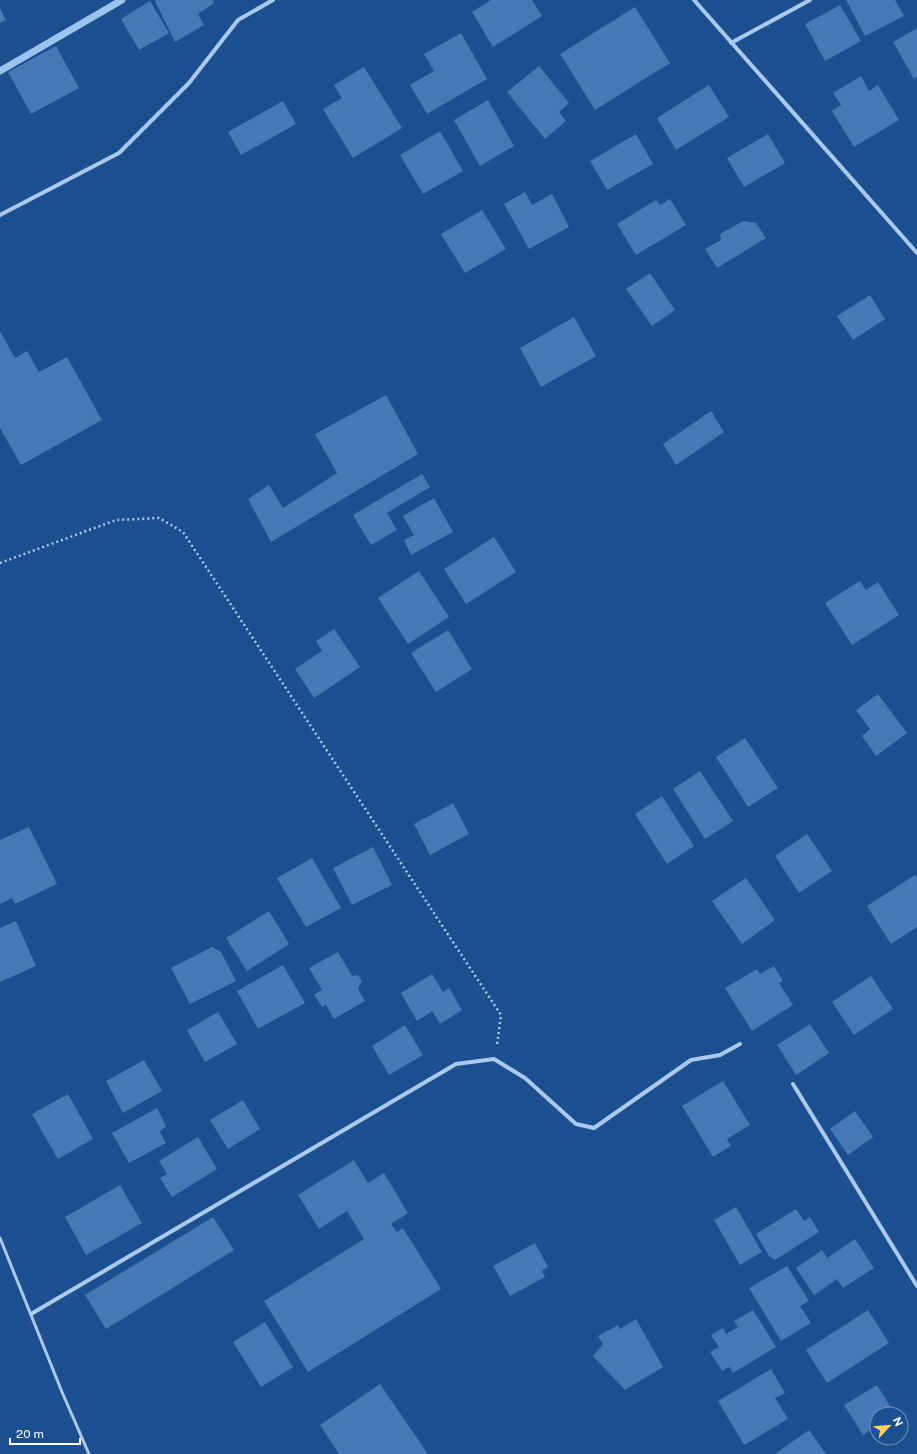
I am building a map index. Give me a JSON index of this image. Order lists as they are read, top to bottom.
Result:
{
  "scale_bar": "20 m",
  "north": "top right"
}
